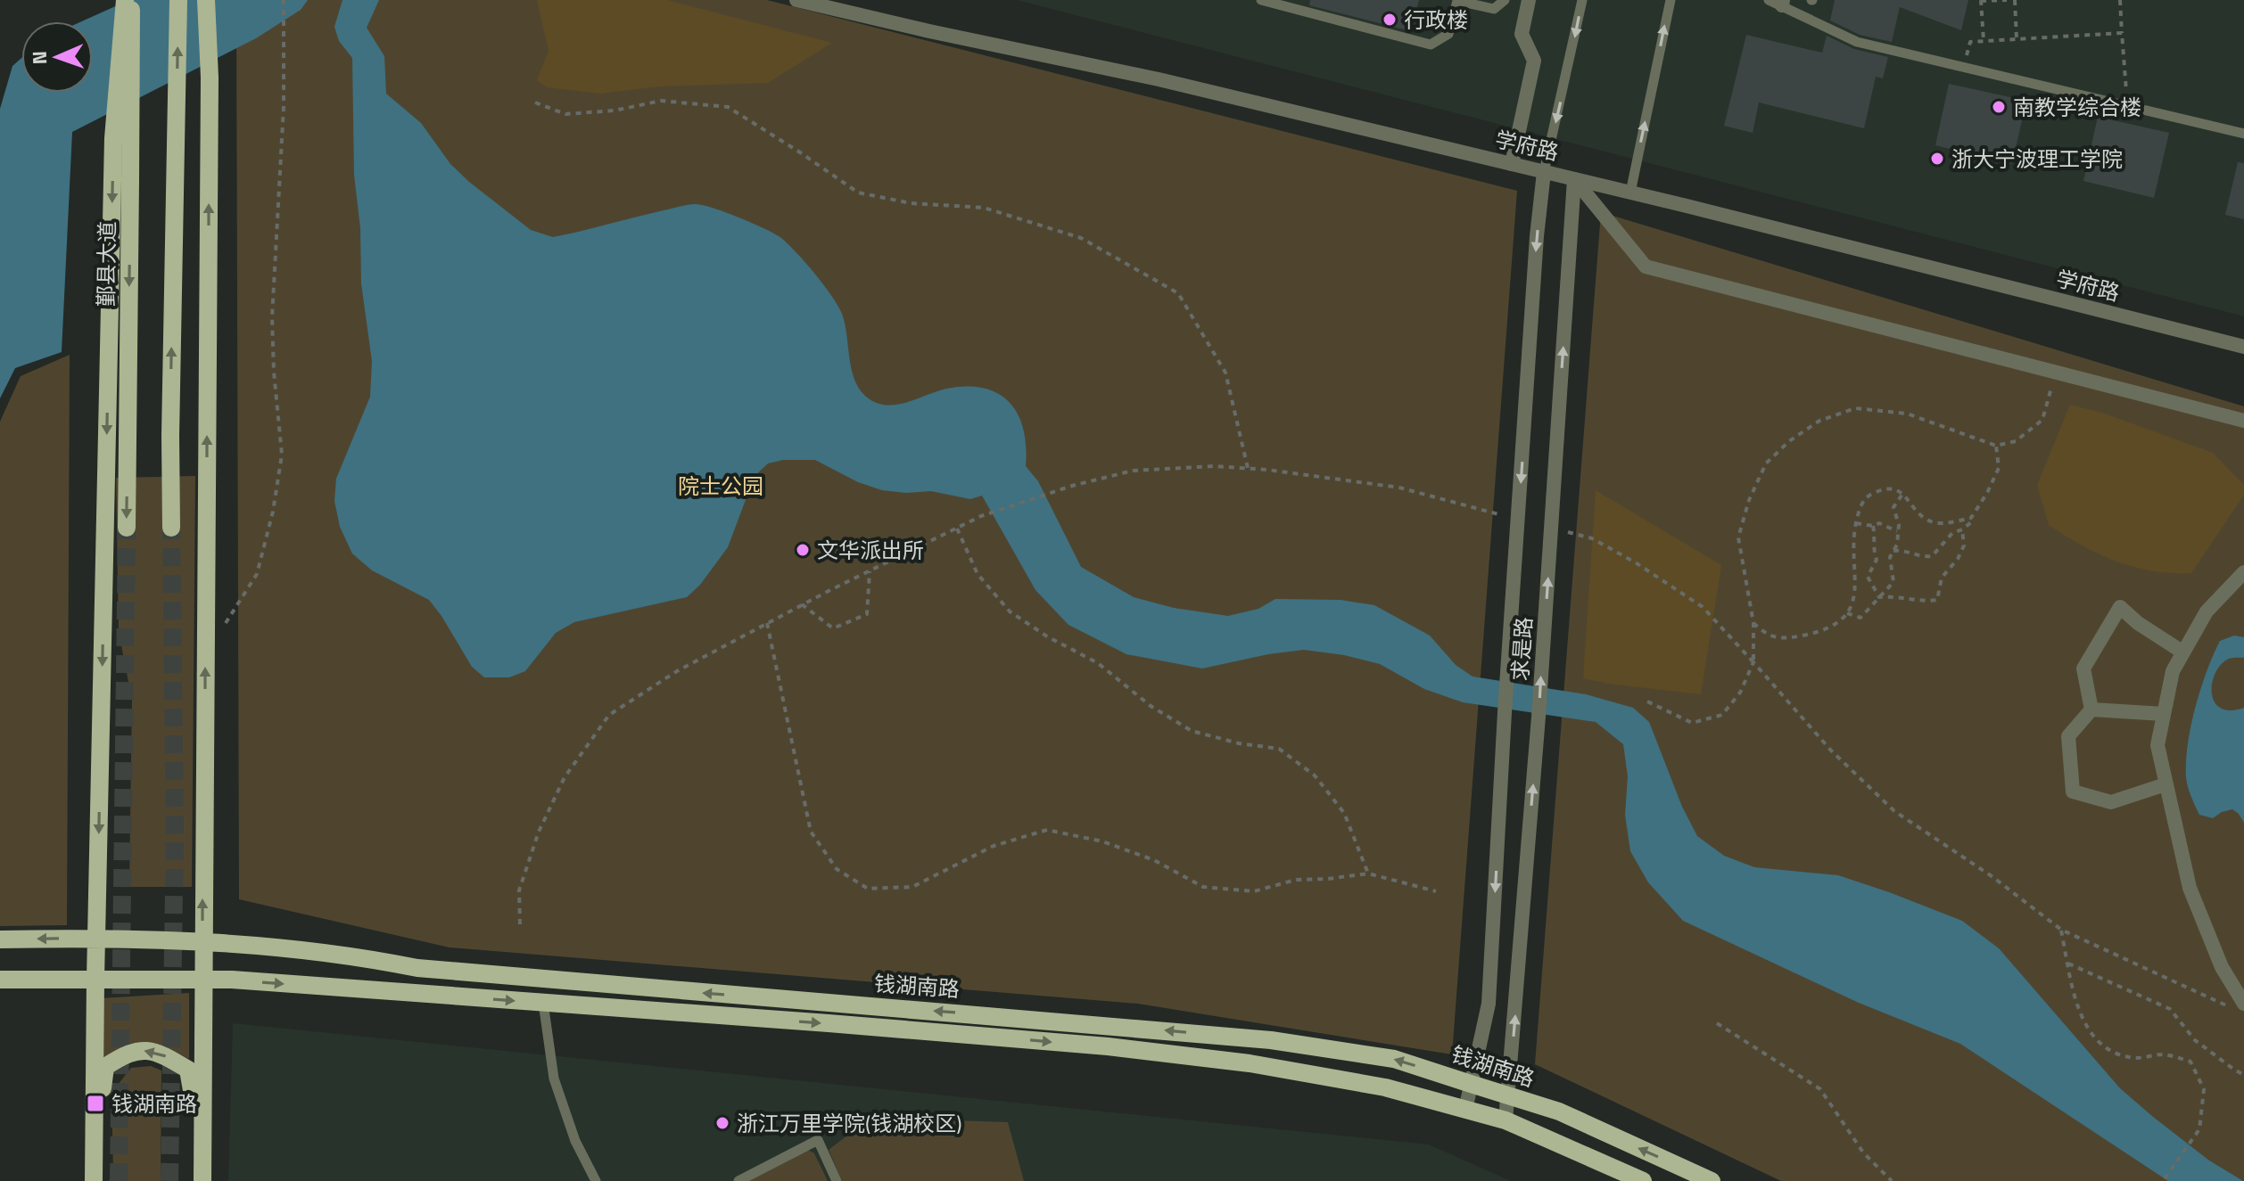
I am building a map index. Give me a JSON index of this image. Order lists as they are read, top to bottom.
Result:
{
  "streets": {
    "main road": ["鄞县大道", "钱湖南路"],
    "street": ["学府路", "求是路"]
  },
  "crossings": [
    ["学府路", "求是路"],
    ["求是路", "钱湖南路"]
  ],
  "parks": ["院士公园"],
  "places": {
    "other": [
      "行政楼",
      "南教学综合楼",
      "浙大宁波理工学院",
      "文华派出所",
      "浙江万里学院(钱湖校区)"
    ],
    "transit": ["钱湖南路"]
  },
  "north": "left"
}
